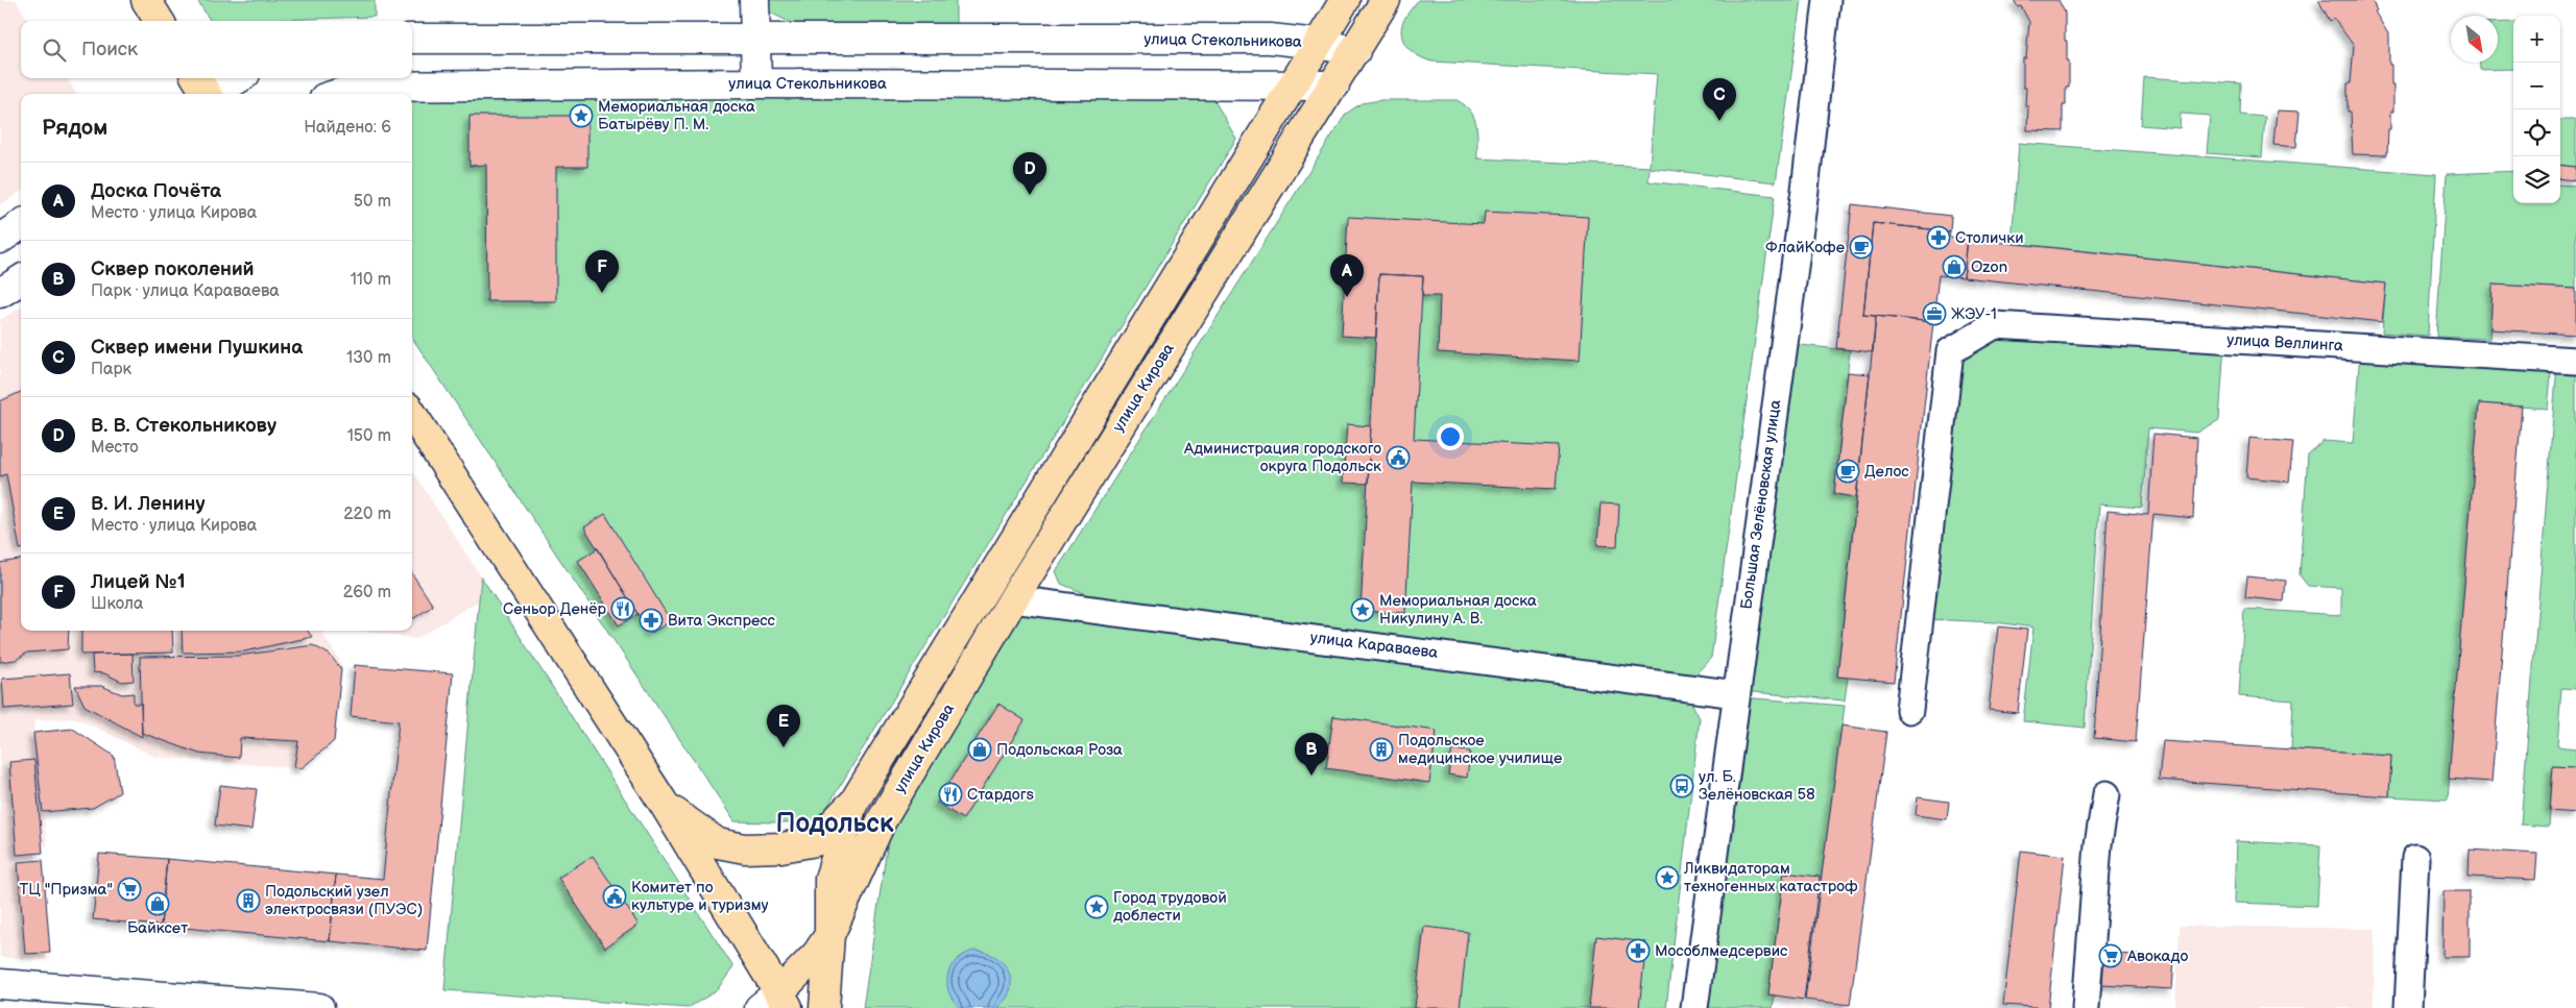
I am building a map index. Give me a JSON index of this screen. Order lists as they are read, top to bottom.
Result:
{
  "streets": {
    "main road": ["улица Стекольникова", "улица Кирова"],
    "street": ["улица Веллинга", "Большая Зелёновская улица", "улица Караваева"]
  },
  "crossings": [
    ["улица Стекольникова", "улица Кирова"],
    ["улица Кирова", "улица Караваева"],
    ["Большая Зелёновская улица", "улица Караваева"]
  ],
  "districts": ["Подольск"],
  "places": {
    "place": [
      "Мемориальная доска Батырёву П. М.",
      "Мемориальная доска Никулину А. В.",
      "Ликвидаторам техногенных катастроф",
      "Город трудовой доблести"
    ],
    "pharmacy": ["Столички", "Вита Экспресс", "Мособлмедсервис"],
    "cafe": ["ФлайКофе", "Делос"],
    "shop": ["Ozon", "Подольская Роза", "Байксет"],
    "office": ["ЖЭУ-1"],
    "public building": ["Администрация городского округа Подольск", "Комитет по культуре и туризму"],
    "restaurant": ["Сеньор Денёр", "Стардогs"],
    "building": ["Подольское медицинское училище", "Подольский узел электросвязи (ПУЭС)"],
    "bus stop": ["ул. Б. Зелёновская 58"],
    "supermarket": ["ТЦ \"Призма\"", "Авокадо"]
  },
  "north": "bottom right",
  "page": {
    "map_buttons": ["+", "−"],
    "search": "Поиск",
    "pins": [
      "C",
      "D",
      "F",
      "A",
      "E",
      "B"
    ],
    "heading": ["Рядом", "Найдено: 6"],
    "list": [
      {
        "mark": "A",
        "name": "Доска Почёта",
        "note": "Место · улица Кирова",
        "value": "50 m"
      },
      {
        "mark": "B",
        "name": "Сквер поколений",
        "note": "Парк · улица Караваева",
        "value": "110 m"
      },
      {
        "mark": "C",
        "name": "Сквер имени Пушкина",
        "note": "Парк",
        "value": "130 m"
      },
      {
        "mark": "D",
        "name": "В. В. Стекольникову",
        "note": "Место",
        "value": "150 m"
      },
      {
        "mark": "E",
        "name": "В. И. Ленину",
        "note": "Место · улица Кирова",
        "value": "220 m"
      },
      {
        "mark": "F",
        "name": "Лицeй №1",
        "note": "Школа",
        "value": "260 m"
      }
    ]
  }
}
